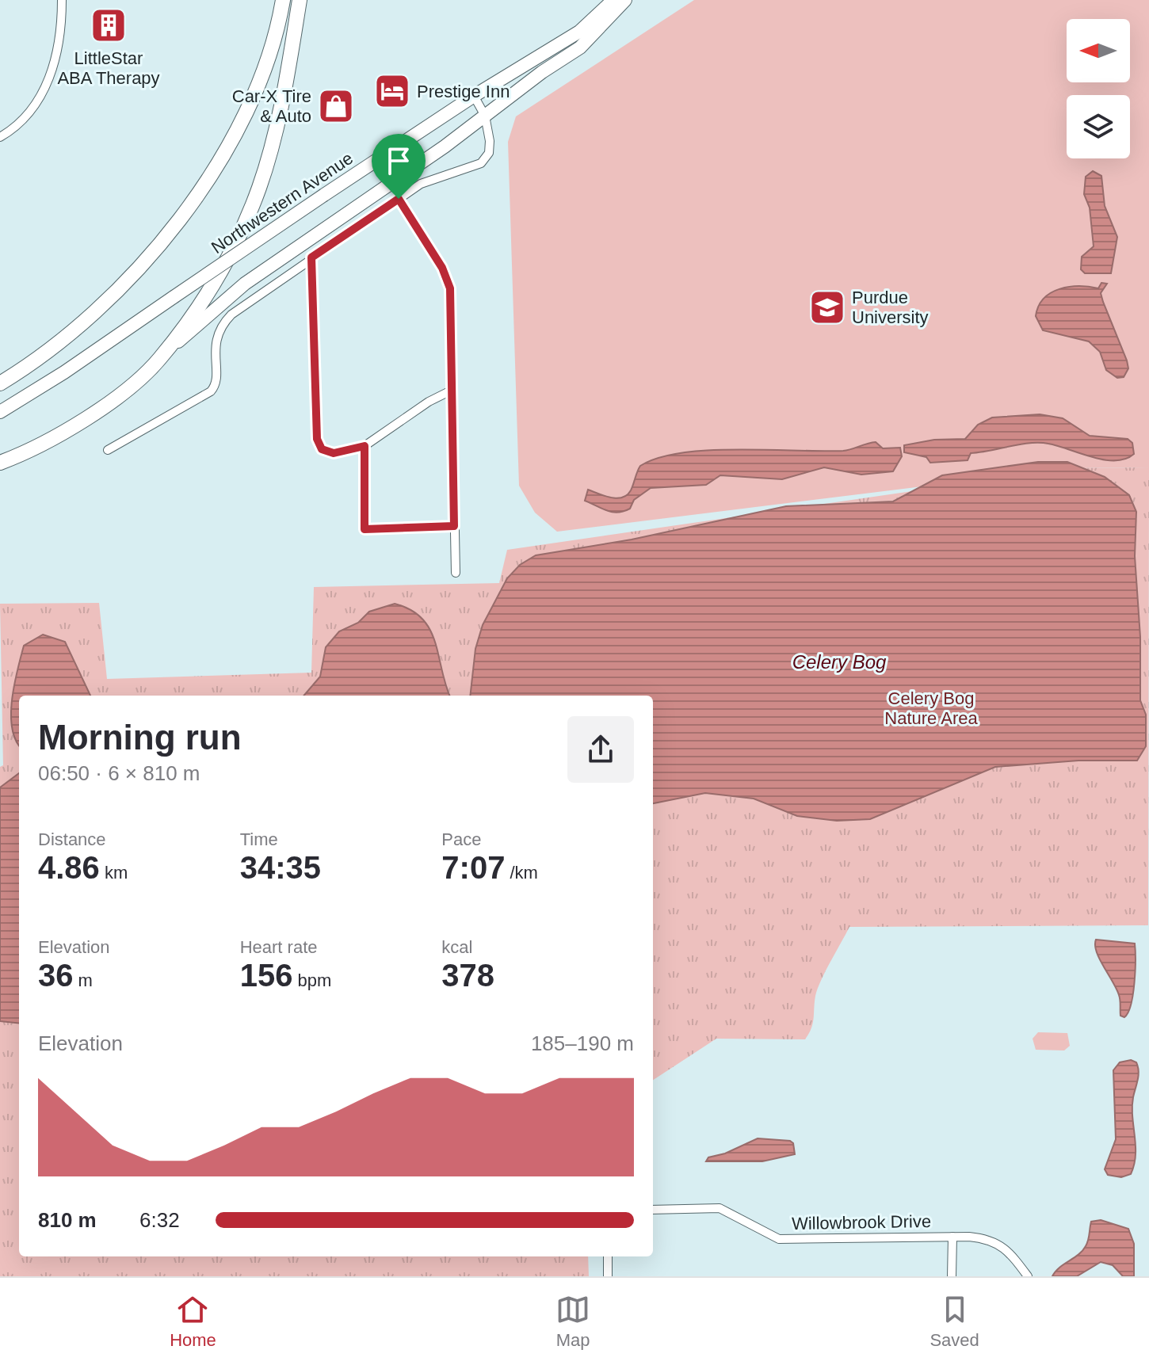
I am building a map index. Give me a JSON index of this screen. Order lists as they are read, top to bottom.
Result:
{
  "streets": {
    "main road": ["Northwestern Avenue"],
    "street": ["Willowbrook Drive"]
  },
  "water": ["Celery Bog"],
  "parks": ["Celery Bog Nature Area"],
  "places": {
    "building": ["LittleStar ABA Therapy"],
    "hotel": ["Prestige Inn"],
    "shop": ["Car-X Tire & Auto"],
    "school or university": ["Purdue University"]
  },
  "north": "left",
  "page": {
    "heading": ["Morning run", "06:50 · 6 × 810 m"],
    "stats": [
      ["Distance", "4.86 km"],
      ["Time", "34:35"],
      ["Pace", "7:07 /km"],
      ["Elevation", "36 m"],
      ["Heart rate", "156 bpm"],
      ["kcal", "378"]
    ],
    "chart": ["Elevation", "185–190 m"],
    "list": [
      {
        "name": "810 m",
        "note": "6:32"
      }
    ],
    "tabs": ["Home", "Map", "Saved"]
  }
}
